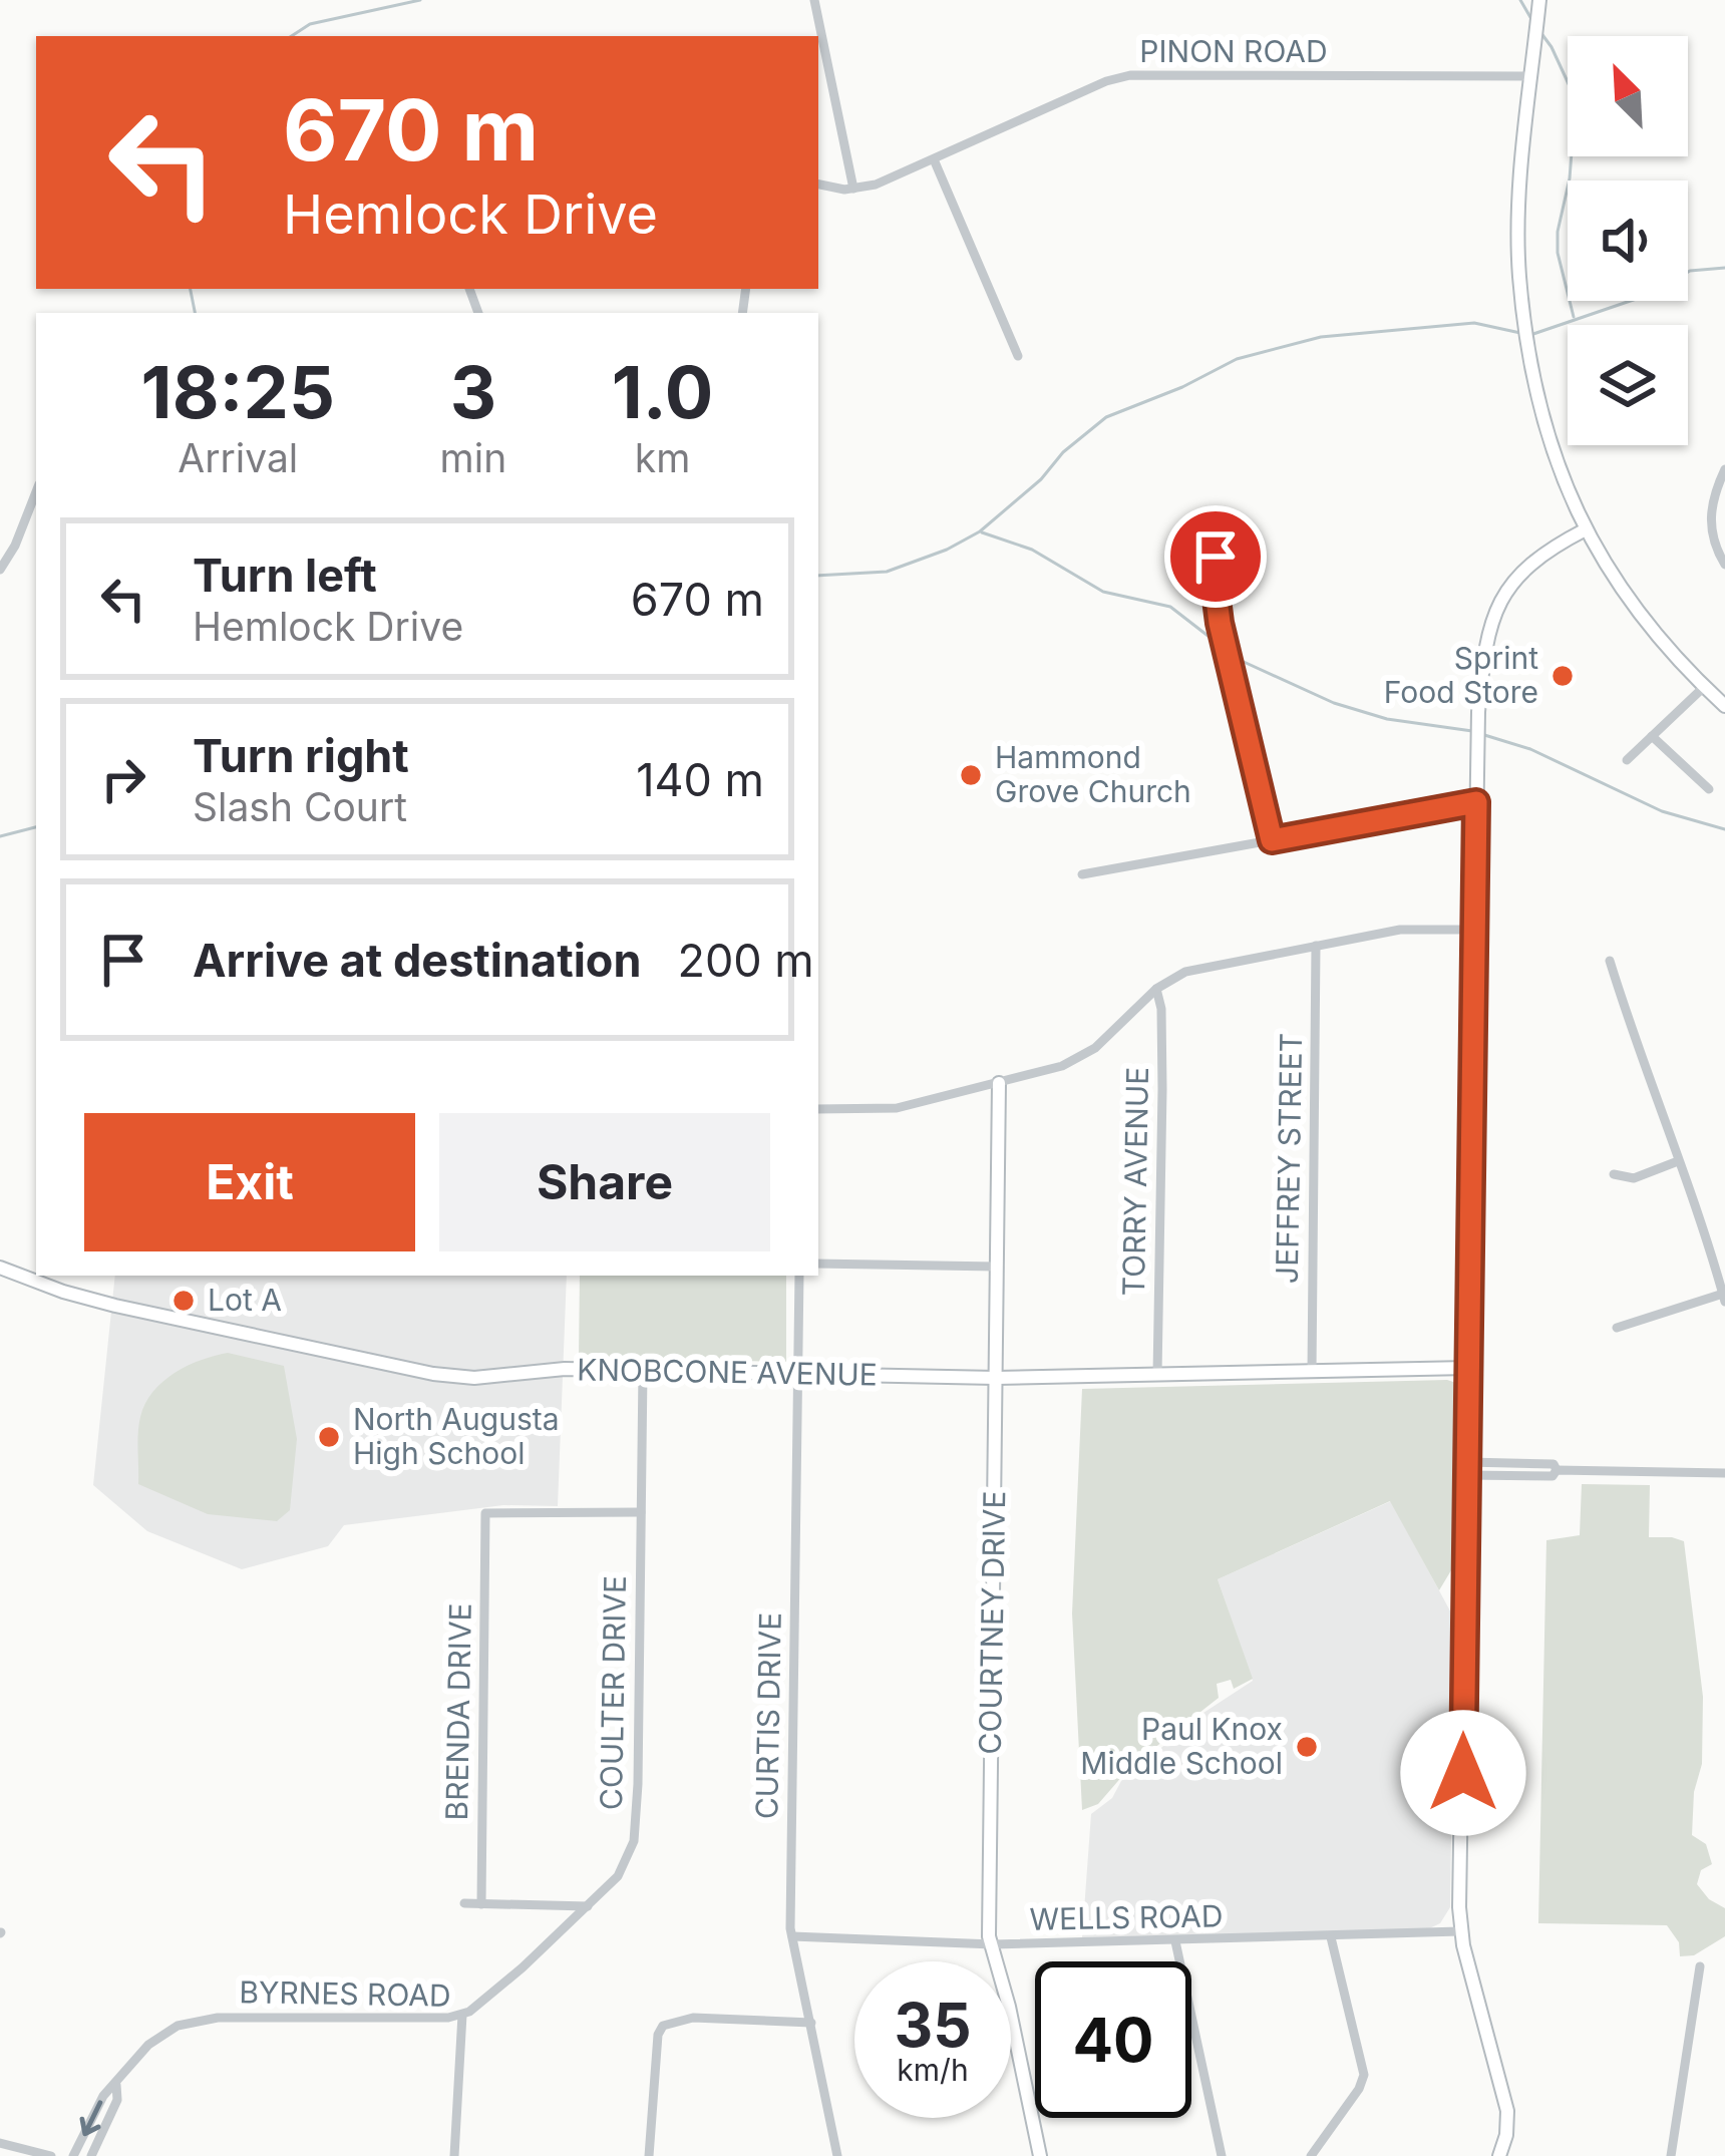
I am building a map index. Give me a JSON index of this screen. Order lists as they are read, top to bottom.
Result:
{
  "streets": {
    "street": [
      "PINON ROAD",
      "JEFFREY STREET",
      "TORRY AVENUE",
      "KNOBCONE AVENUE",
      "COURTNEY DRIVE",
      "COULTER DRIVE",
      "BRENDA DRIVE",
      "CURTIS DRIVE",
      "WELLS ROAD",
      "BYRNES ROAD"
    ]
  },
  "crossings": [
    ["JEFFREY STREET", "KNOBCONE AVENUE"],
    ["TORRY AVENUE", "KNOBCONE AVENUE"],
    ["KNOBCONE AVENUE", "COURTNEY DRIVE"],
    ["KNOBCONE AVENUE", "COULTER DRIVE"],
    ["KNOBCONE AVENUE", "CURTIS DRIVE"],
    ["COURTNEY DRIVE", "WELLS ROAD"],
    ["COULTER DRIVE", "BRENDA DRIVE"],
    ["COULTER DRIVE", "BYRNES ROAD"],
    ["CURTIS DRIVE", "WELLS ROAD"]
  ],
  "places": [
    "Sprint Food Store",
    "Hammond Grove Church",
    "Lot A",
    "North Augusta High School",
    "Paul Knox Middle School"
  ],
  "north": "top left",
  "page": {
    "turn": ["670 m", "Hemlock Drive"],
    "eta": [
      "18:25",
      "Arrival",
      "3",
      "min",
      "1.0",
      "km"
    ],
    "list": [
      {
        "name": "Turn left",
        "note": "Hemlock Drive",
        "value": "670 m"
      },
      {
        "name": "Turn right",
        "note": "Slash Court",
        "value": "140 m"
      },
      {
        "name": "Arrive at destination",
        "value": "200 m"
      }
    ],
    "buttons": ["Exit", "Share"],
    "speed": "35 km/h",
    "limit": "40"
  }
}
